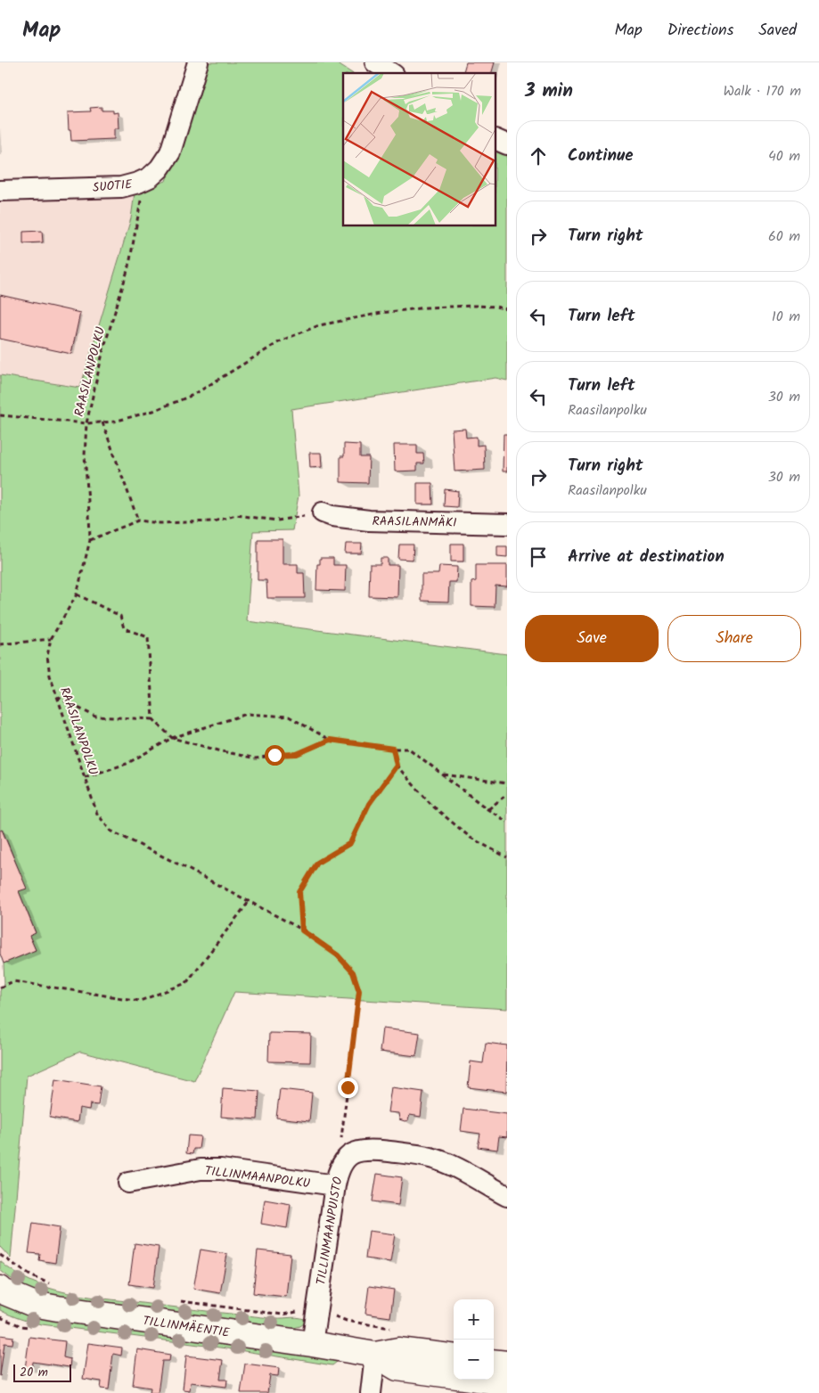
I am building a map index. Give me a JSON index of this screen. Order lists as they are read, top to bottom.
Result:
{
  "streets": {
    "street": [
      "SUOTIE",
      "RAASILANMÄKI",
      "TILLINMAANPOLKU",
      "TILLINMAANPUISTO",
      "TILLINMÄENTIE"
    ],
    "path": ["RAASILANPOLKU"]
  },
  "crossings": [
    ["TILLINMAANPOLKU", "TILLINMAANPUISTO"],
    ["TILLINMAANPUISTO", "TILLINMÄENTIE"]
  ],
  "scale_bar": "20 m",
  "page": {
    "header": "Map",
    "nav": ["Map", "Directions", "Saved"],
    "heading": ["3 min", "Walk · 170 m"],
    "list": [
      ["Continue", "40 m"],
      ["Turn right", "60 m"],
      ["Turn left", "10 m"],
      ["Turn left", "Raasilanpolku", "30 m"],
      ["Turn right", "Raasilanpolku", "30 m"],
      "Arrive at destination"
    ],
    "buttons": ["Save", "Share"],
    "map_buttons": ["+", "−"],
    "scale": "20 m"
  }
}
